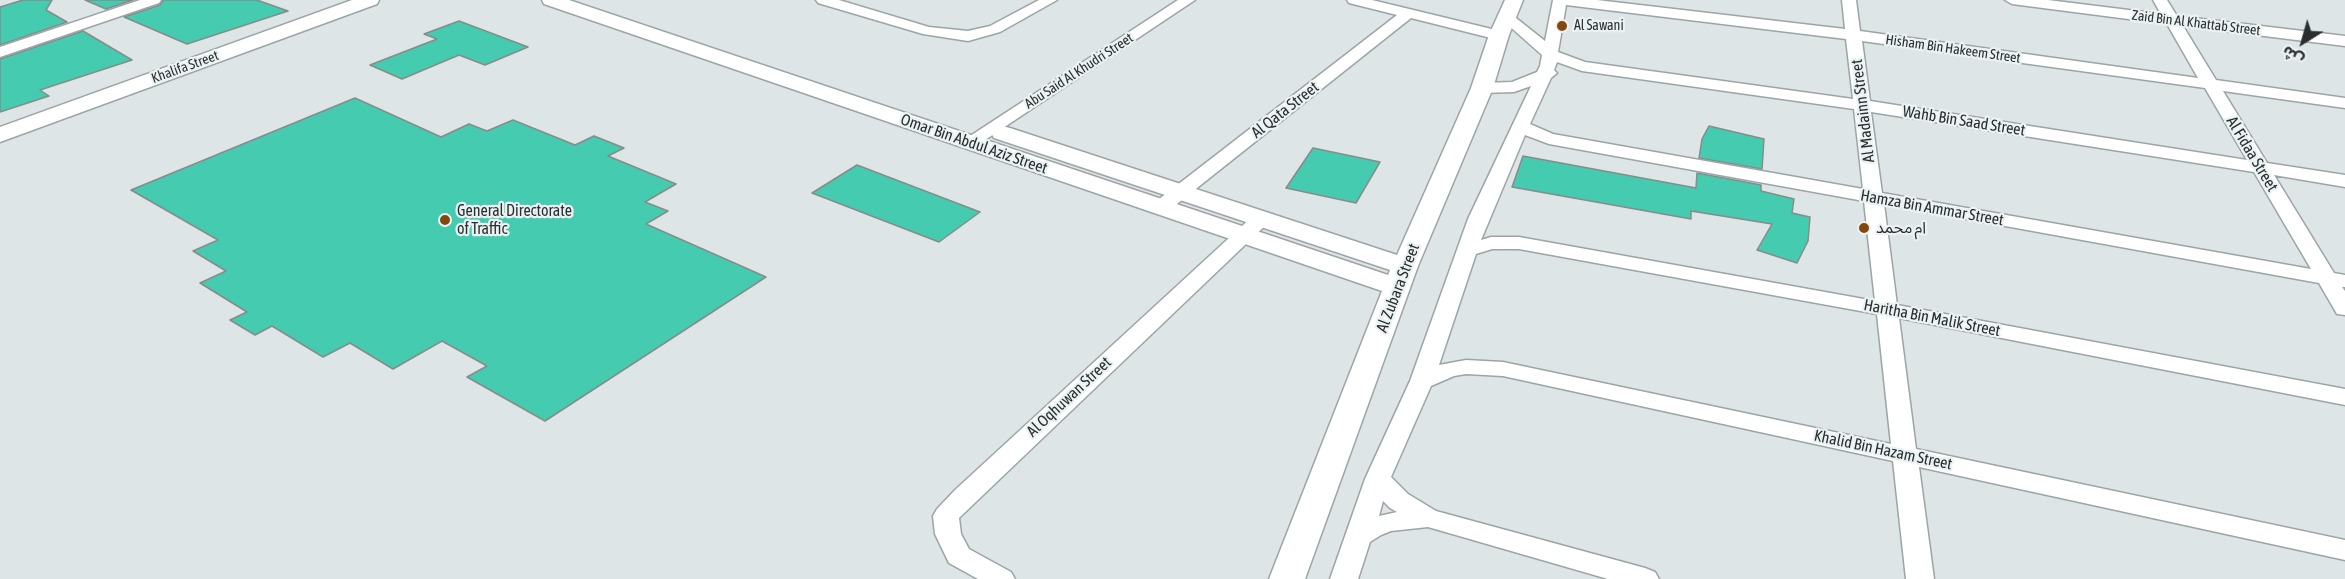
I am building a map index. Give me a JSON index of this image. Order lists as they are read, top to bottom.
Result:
{
  "streets": {
    "street": [
      "Zaid Bin Al Khattab Street",
      "Hisham Bin Hakeem Street",
      "Khalifa Street",
      "Abu Said Al Khudri Street",
      "Al Qata Street",
      "Al Madainn Street",
      "Wahb Bin Saad Street",
      "Omar Bin Abdul Aziz Street",
      "Al Fidaa Street",
      "Hamza Bin Ammar Street",
      "Al Zubara Street",
      "Haritha Bin Malik Street",
      "Al Oqhuwan Street",
      "Khalid Bin Hazam Street"
    ]
  },
  "crossings": [
    ["Zaid Bin Al Khattab Street", "Al Fidaa Street"],
    ["Hisham Bin Hakeem Street", "Al Madainn Street"],
    ["Hisham Bin Hakeem Street", "Al Fidaa Street"],
    ["Abu Said Al Khudri Street", "Omar Bin Abdul Aziz Street"],
    ["Al Qata Street", "Omar Bin Abdul Aziz Street"],
    ["Al Madainn Street", "Wahb Bin Saad Street"],
    ["Al Madainn Street", "Hamza Bin Ammar Street"],
    ["Al Madainn Street", "Haritha Bin Malik Street"],
    ["Al Madainn Street", "Khalid Bin Hazam Street"],
    ["Wahb Bin Saad Street", "Al Fidaa Street"],
    ["Wahb Bin Saad Street", "Al Zubara Street"],
    ["Omar Bin Abdul Aziz Street", "Al Zubara Street"],
    ["Omar Bin Abdul Aziz Street", "Al Oqhuwan Street"],
    ["Al Fidaa Street", "Hamza Bin Ammar Street"]
  ],
  "places": ["Al Sawani", "General Directorate of Traffic", "ام محمد"],
  "north": "bottom left"
}
